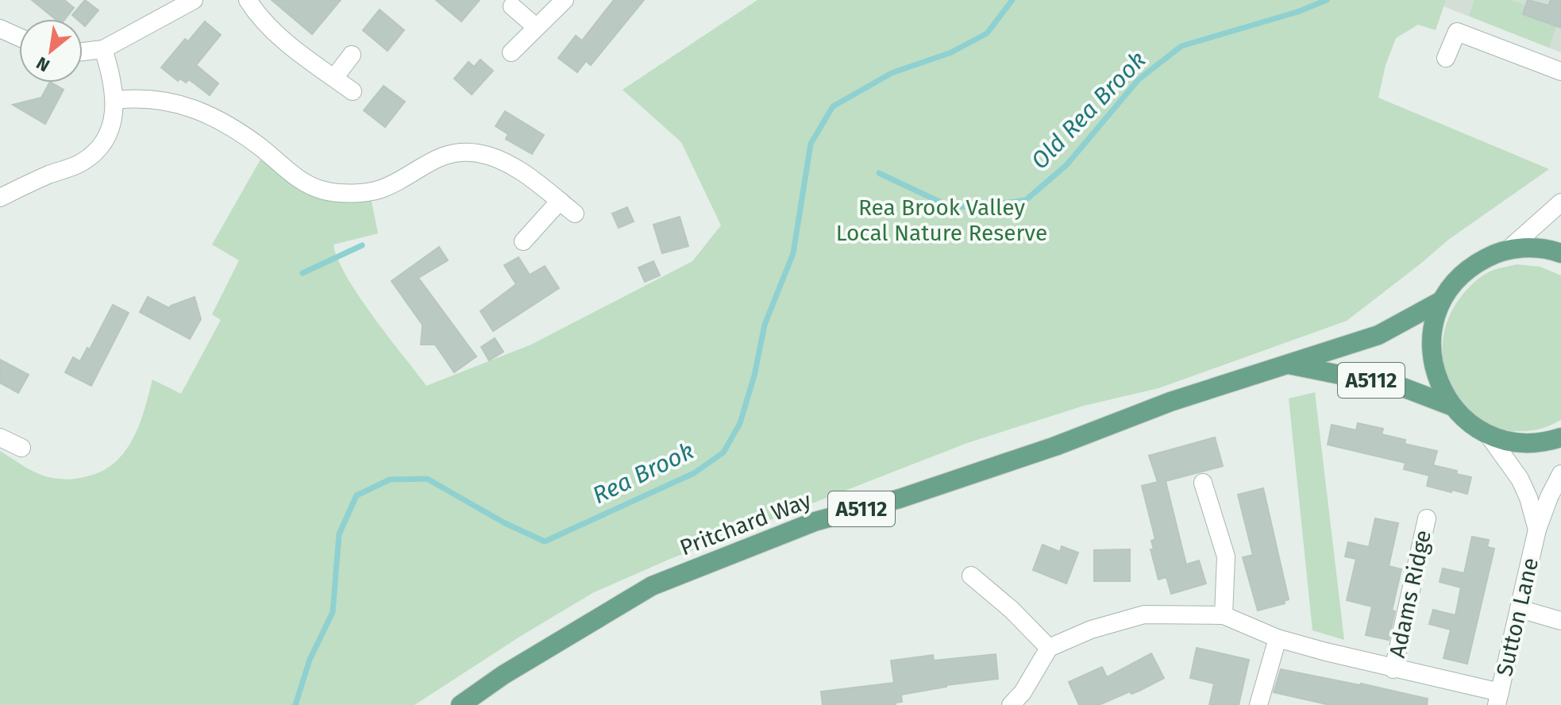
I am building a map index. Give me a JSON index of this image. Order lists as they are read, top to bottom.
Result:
{
  "streets": {
    "main road": ["A5112", "Pritchard Way"],
    "street": ["Adams Ridge", "Sutton Lane"]
  },
  "crossings": [
    ["Adams Ridge", "Sutton Lane"]
  ],
  "water": ["Old Rea Brook", "Rea Brook"],
  "parks": ["Rea Brook Valley Local Nature Reserve"],
  "north": "bottom left"
}
